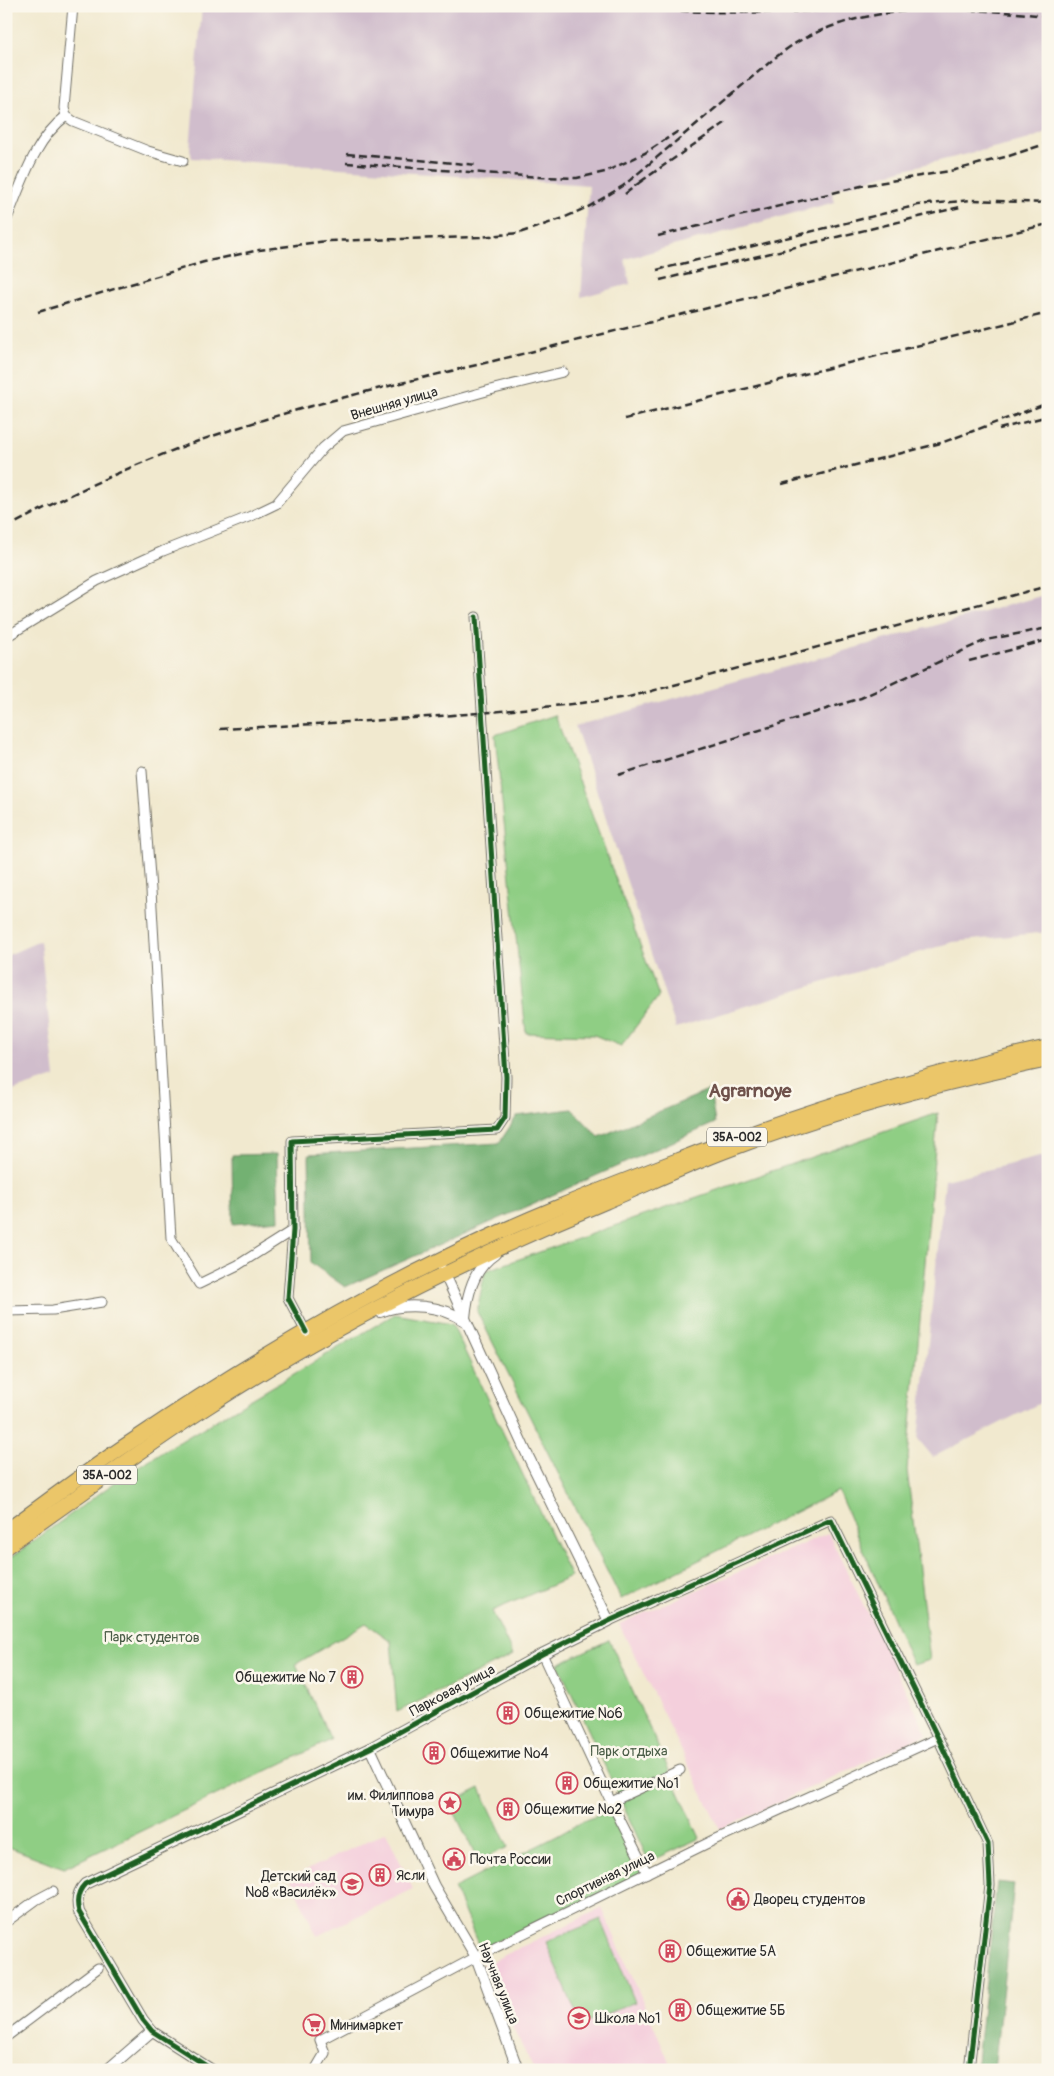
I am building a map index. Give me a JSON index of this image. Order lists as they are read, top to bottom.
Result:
{
  "streets": {
    "main road": ["35А-002"],
    "street": [
      "Внешняя улица",
      "Парковая улица",
      "Спортивная улица",
      "Научная улица"
    ]
  },
  "crossings": [
    ["Парковая улица", "Спортивная улица"],
    ["Парковая улица", "Научная улица"],
    ["Спортивная улица", "Научная улица"]
  ],
  "districts": ["Agrarnoye"],
  "parks": ["Парк студентов", "Парк отдыха"],
  "places": {
    "building": [
      "Общежитие № 7",
      "Общежитие №6",
      "Общежитие №4",
      "Общежитие №1",
      "Общежитие №2",
      "Ясли",
      "Общежитие 5А",
      "Общежитие 5Б"
    ],
    "place": ["им. Филиппова Тимура"],
    "public building": ["Почта России", "Дворец студентов"],
    "school or university": ["Детский сад №8 «Василёк»", "Школа №1"],
    "supermarket": ["Минимаркет"]
  }
}
